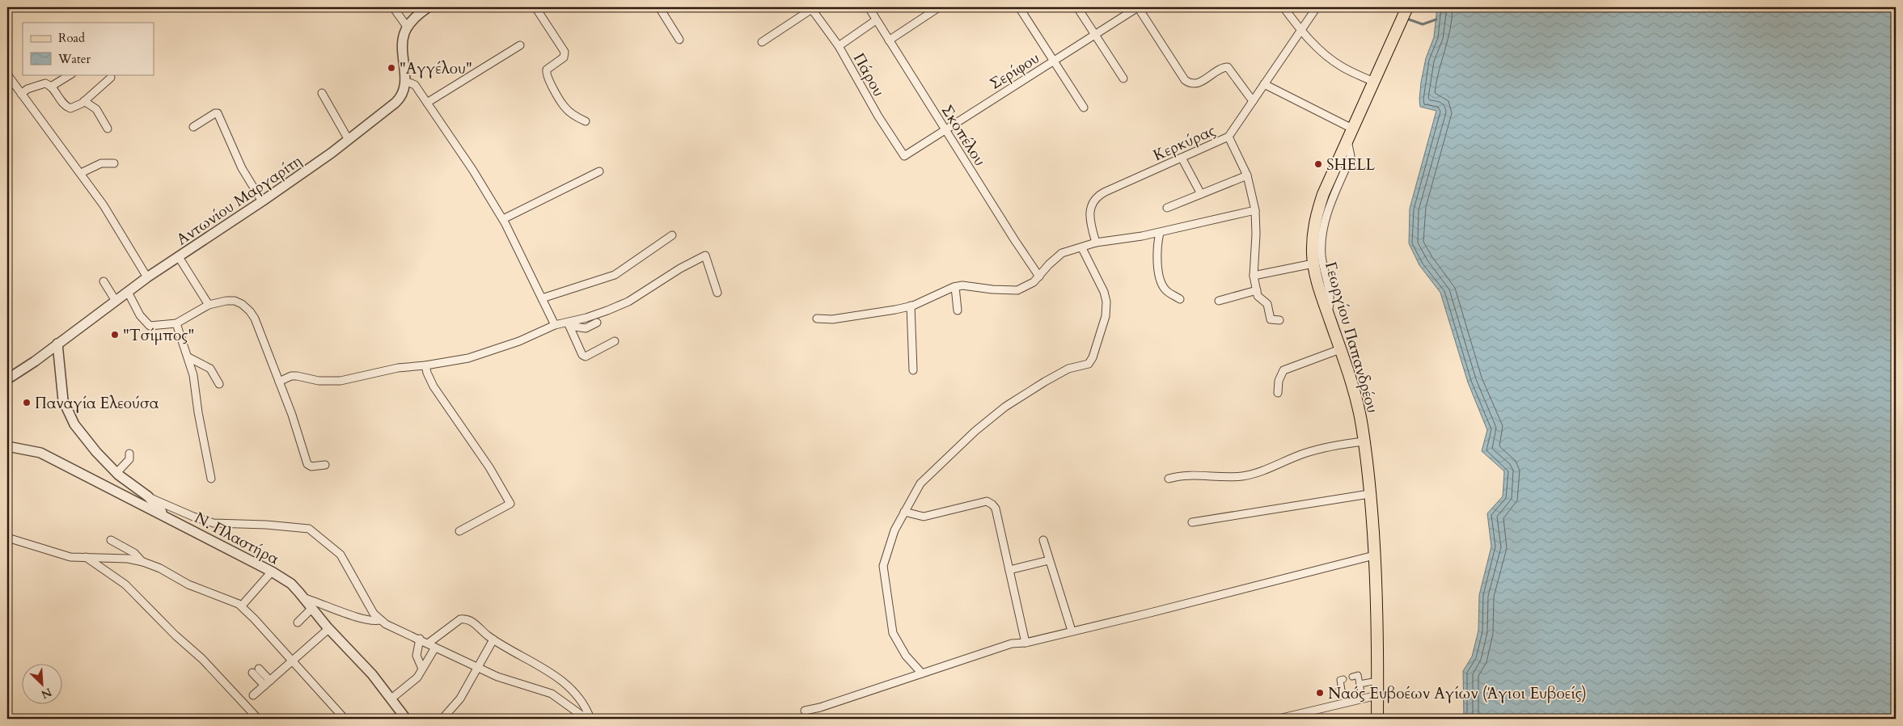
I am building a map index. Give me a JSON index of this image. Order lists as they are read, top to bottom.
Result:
{
  "streets": {
    "main road": ["Γεωργίου Παπανδρέου"],
    "street": [
      "Σερίφου",
      "Πάρου",
      "Σκοπέλου",
      "Κερκύρας",
      "Αντωνίου Μαργαρίτη",
      "Ν. Πλαστήρα"
    ]
  },
  "crossings": [
    ["Σερίφου", "Πάρου"],
    ["Σερίφου", "Σκοπέλου"]
  ],
  "places": [
    "\"Αγγέλου\"",
    "SHELL",
    "\"Τσίμπος\"",
    "Παναγία Ελεούσα",
    "Ναός Ευβοέων Αγίων (Άγιοι Ευβοείς)"
  ],
  "legend": ["Road", "Water"],
  "north": "bottom right"
}
